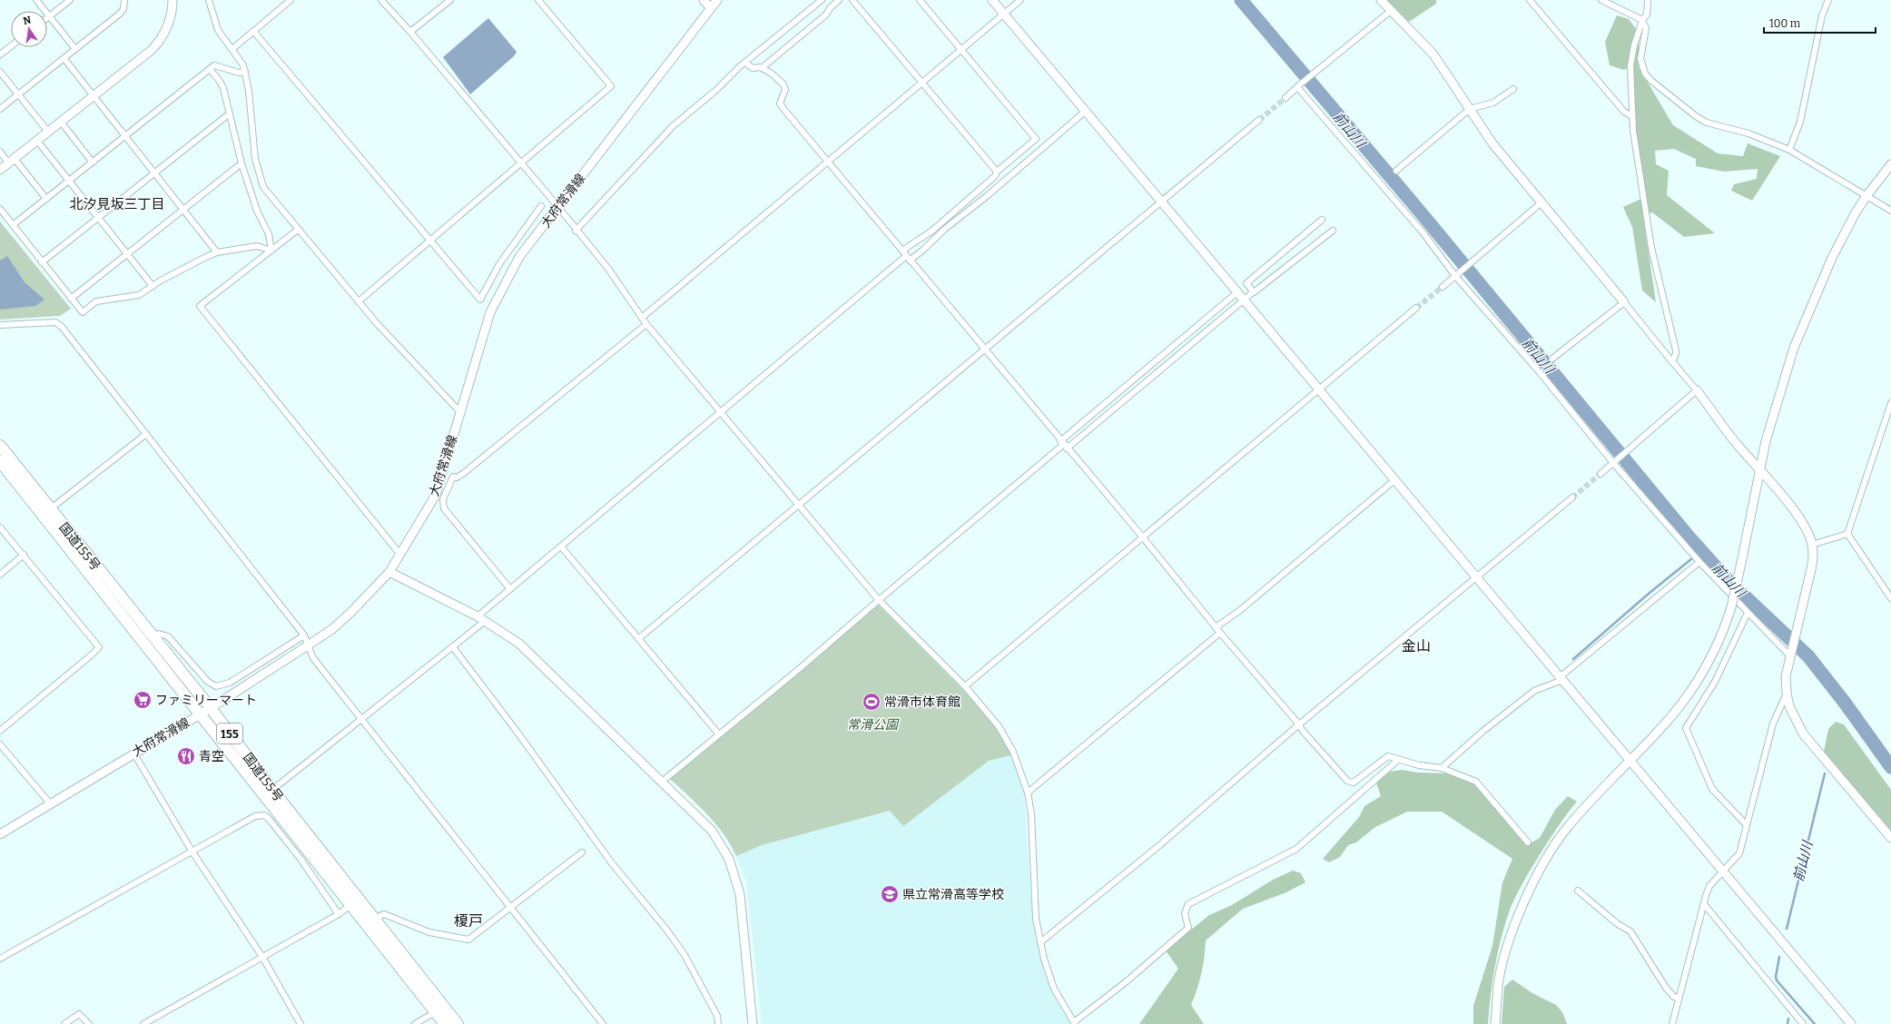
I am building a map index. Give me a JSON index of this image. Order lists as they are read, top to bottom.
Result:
{
  "streets": {
    "highway": ["国道155号", "155"],
    "street": ["大府常滑線"]
  },
  "crossings": [
    ["大府常滑線", "国道155号"]
  ],
  "districts": ["北汐見坂三丁目", "金山", "榎戸"],
  "water": ["前山川"],
  "parks": ["常滑公園"],
  "places": {
    "supermarket": ["ファミリーマート"],
    "sports": ["常滑市体育館"],
    "restaurant": ["青空"],
    "school or university": ["県立常滑高等学校"]
  },
  "scale_bar": "100 m",
  "north": "top"
}
